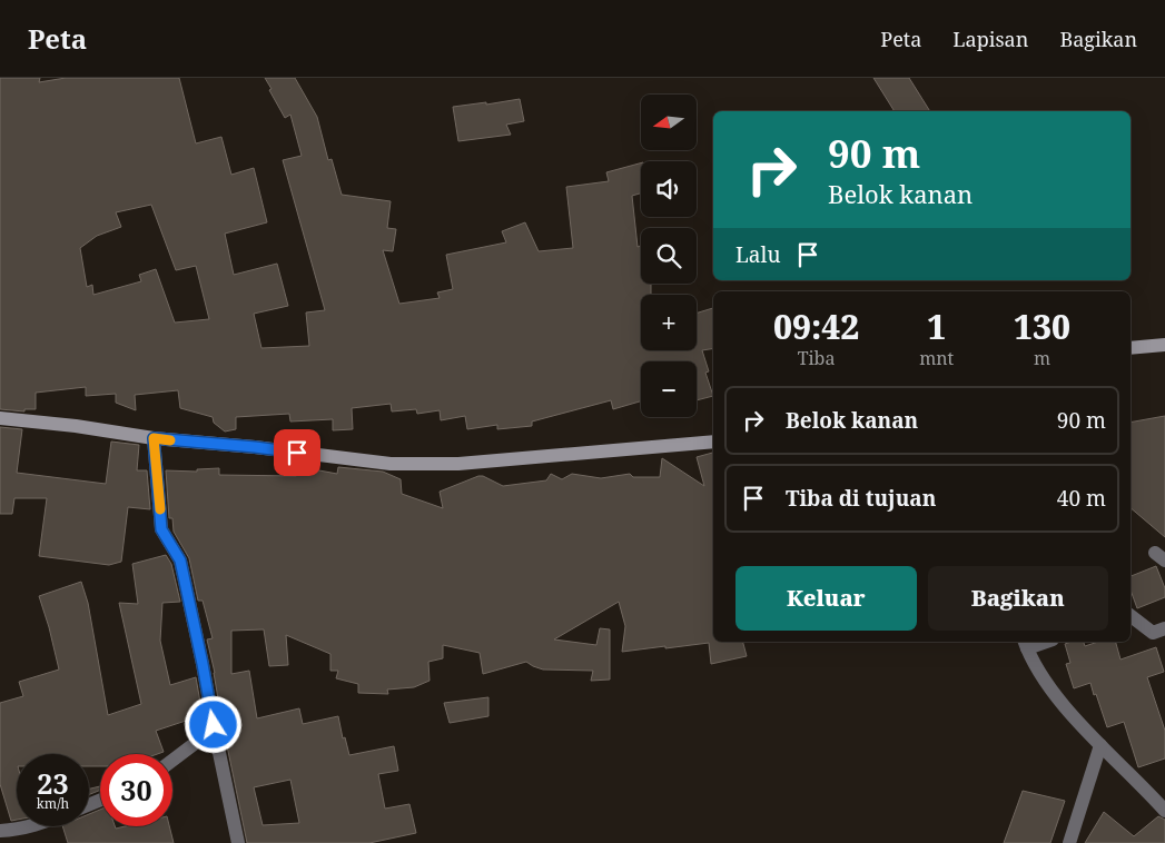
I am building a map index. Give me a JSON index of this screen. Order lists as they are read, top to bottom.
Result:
{
  "north": "left",
  "page": {
    "header": "Peta",
    "nav": ["Peta", "Lapisan", "Bagikan"],
    "map_buttons": ["+", "−"],
    "turn": ["90 m", "Belok kanan"],
    "then": "Lalu",
    "eta": [
      "09:42",
      "Tiba",
      "1",
      "mnt",
      "130",
      "m"
    ],
    "list": [
      {
        "name": "Belok kanan",
        "value": "90 m"
      },
      {
        "name": "Tiba di tujuan",
        "value": "40 m"
      }
    ],
    "buttons": ["Keluar", "Bagikan"],
    "speed": "23 km/h",
    "limit": "30"
  }
}
